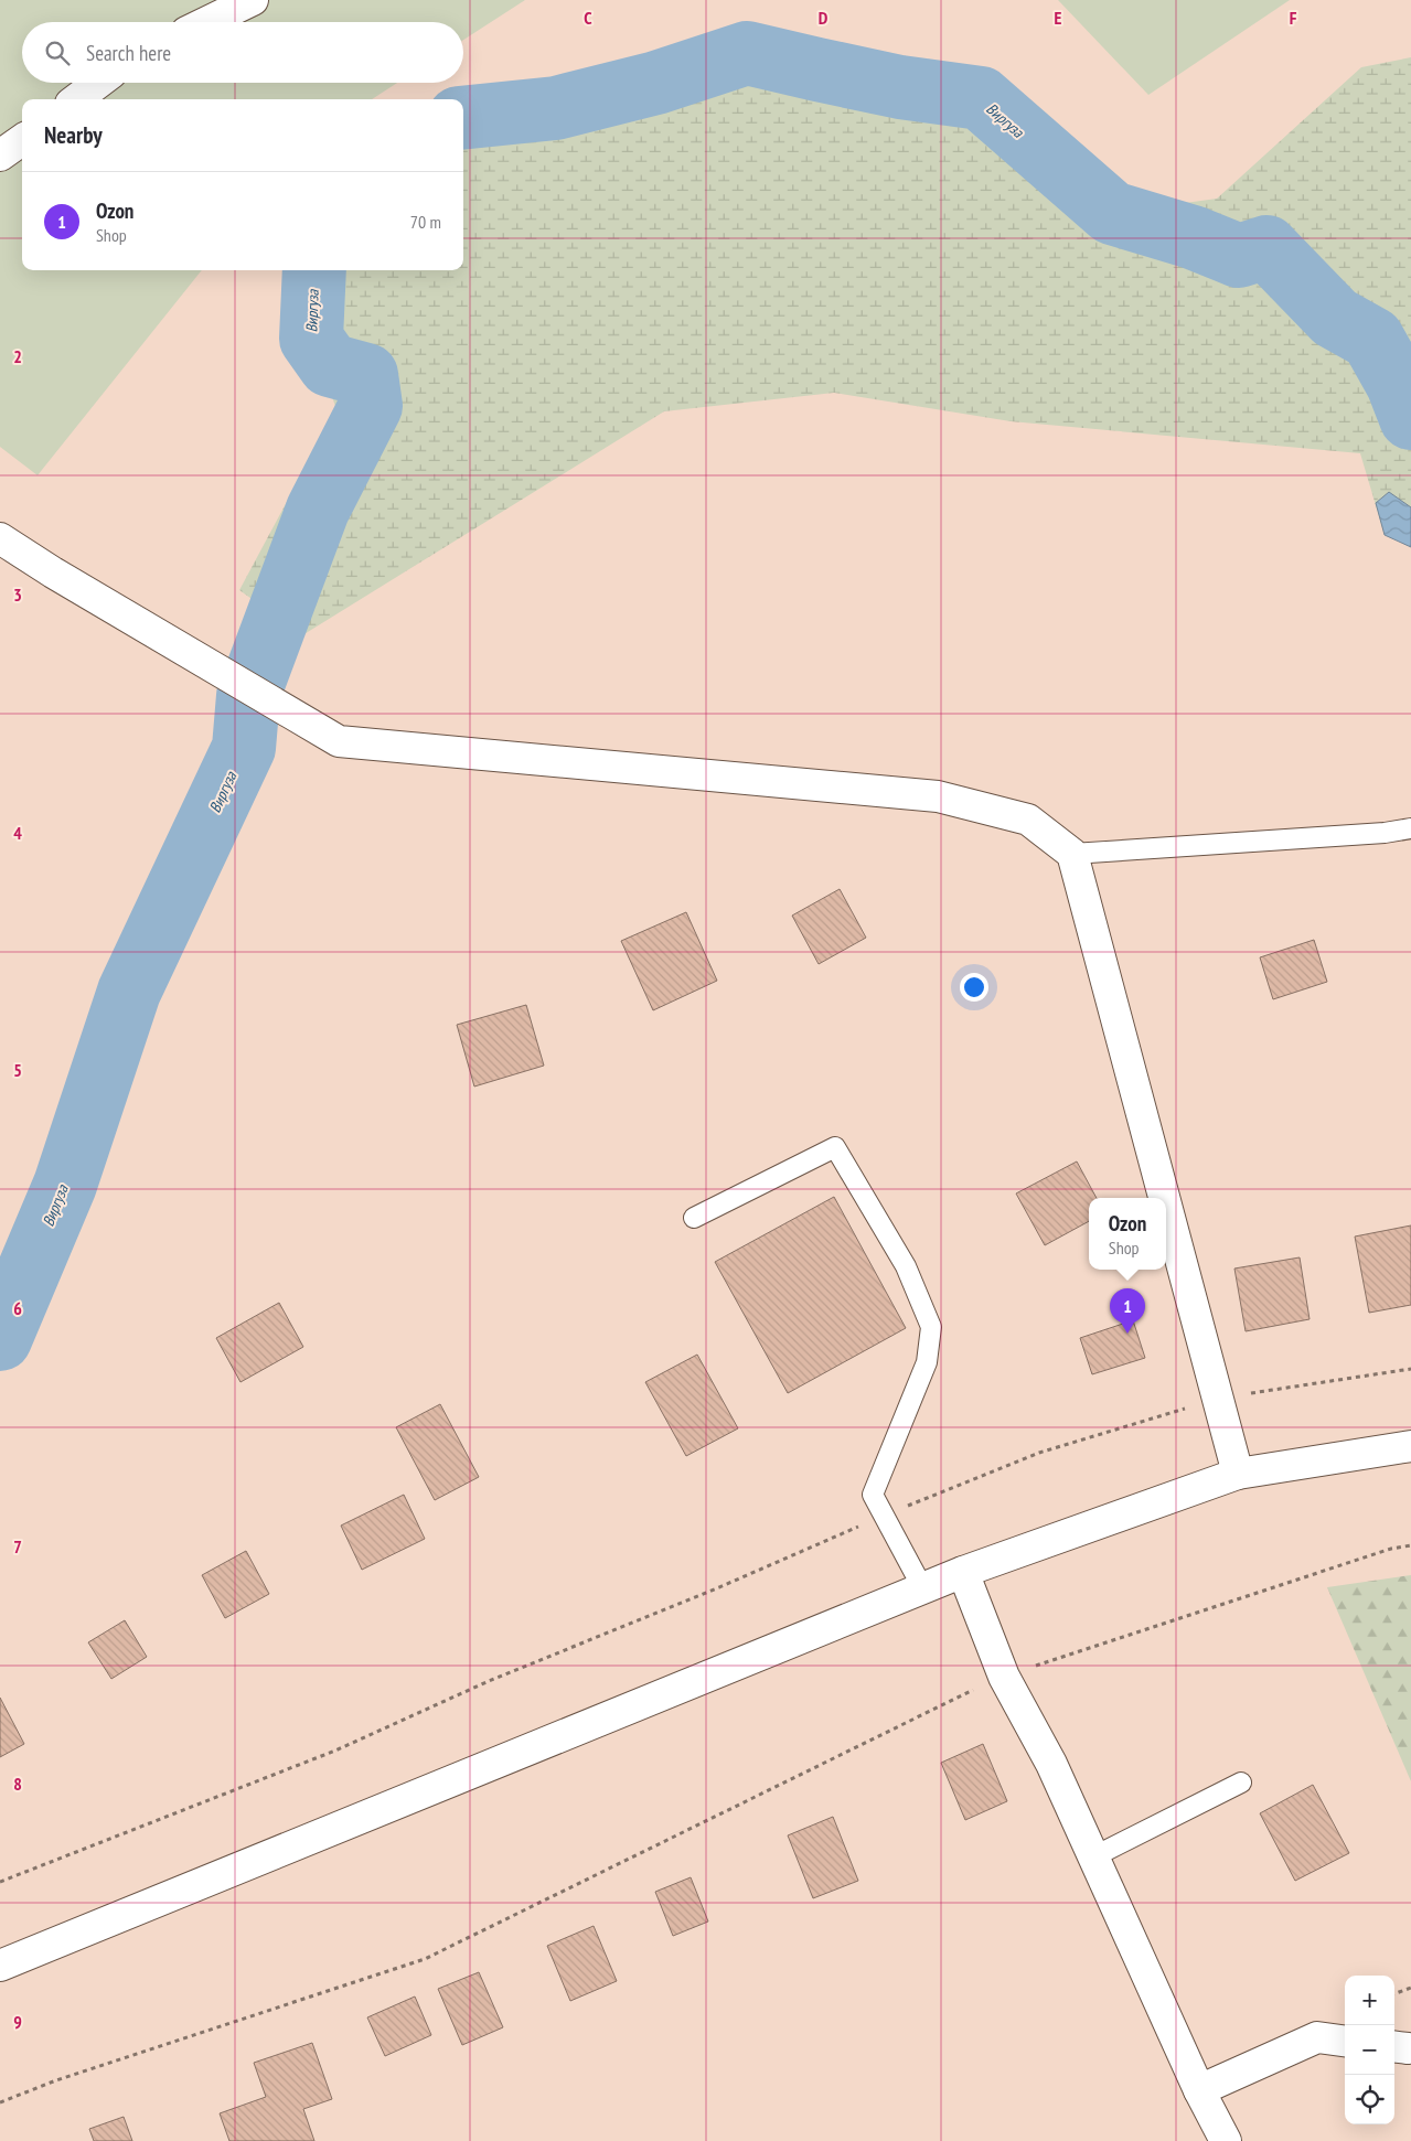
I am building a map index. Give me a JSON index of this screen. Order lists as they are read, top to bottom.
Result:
{
  "water": ["Виргуза"],
  "page": {
    "search": "Search here",
    "heading": "Nearby",
    "list": [
      {
        "mark": "1",
        "name": "Ozon",
        "note": "Shop",
        "value": "70 m"
      }
    ],
    "popup": ["Ozon", "Shop"],
    "pins": "1",
    "map_buttons": ["+", "−"]
  },
  "grid": {
    "columns": [
      "C",
      "D",
      "E",
      "F"
    ],
    "rows": [
      "2",
      "3",
      "4",
      "5",
      "6",
      "7",
      "8",
      "9"
    ]
  }
}
